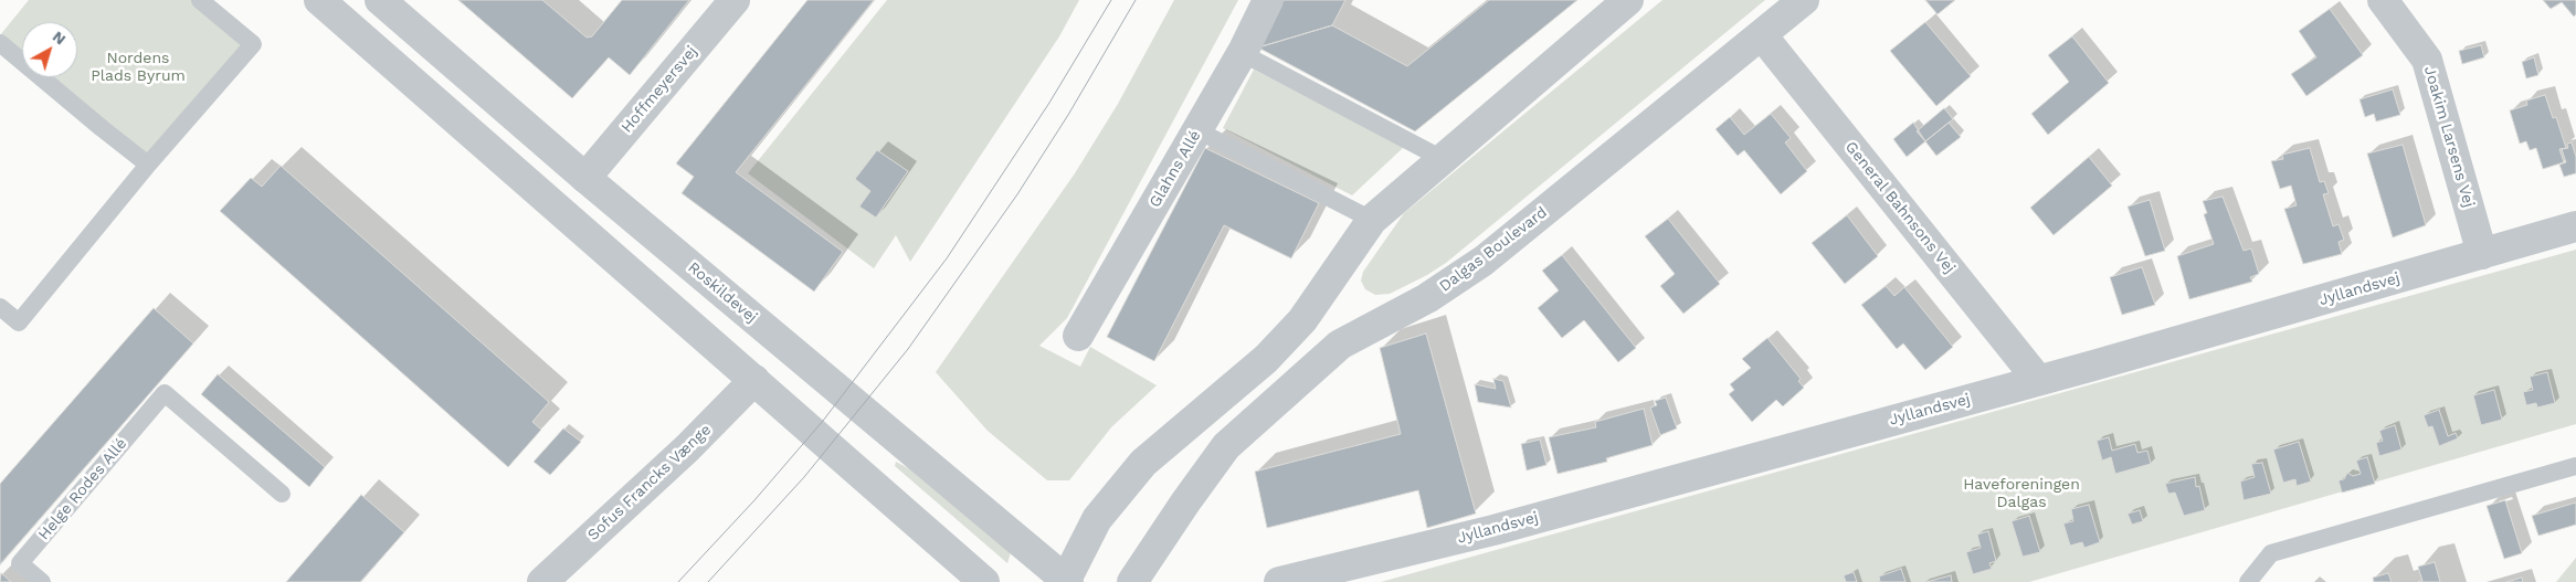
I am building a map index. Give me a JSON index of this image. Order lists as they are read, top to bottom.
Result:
{
  "streets": {
    "street": [
      "Hoffmeyersvej",
      "Joakim Larsens Vej",
      "Glahns Allé",
      "General Bahnsons Vej",
      "Dalgas Boulevard",
      "Jyllandsvej",
      "Roskildevej",
      "Sofus Francks Vænge"
    ],
    "lane": ["Helge Rodes Allé"]
  },
  "crossings": [
    ["Hoffmeyersvej", "Roskildevej"],
    ["Joakim Larsens Vej", "Jyllandsvej"],
    ["General Bahnsons Vej", "Dalgas Boulevard"],
    ["General Bahnsons Vej", "Jyllandsvej"],
    ["Roskildevej", "Sofus Francks Vænge"]
  ],
  "parks": ["Nordens Plads Byrum", "Haveforeningen Dalgas"],
  "north": "top right"
}
